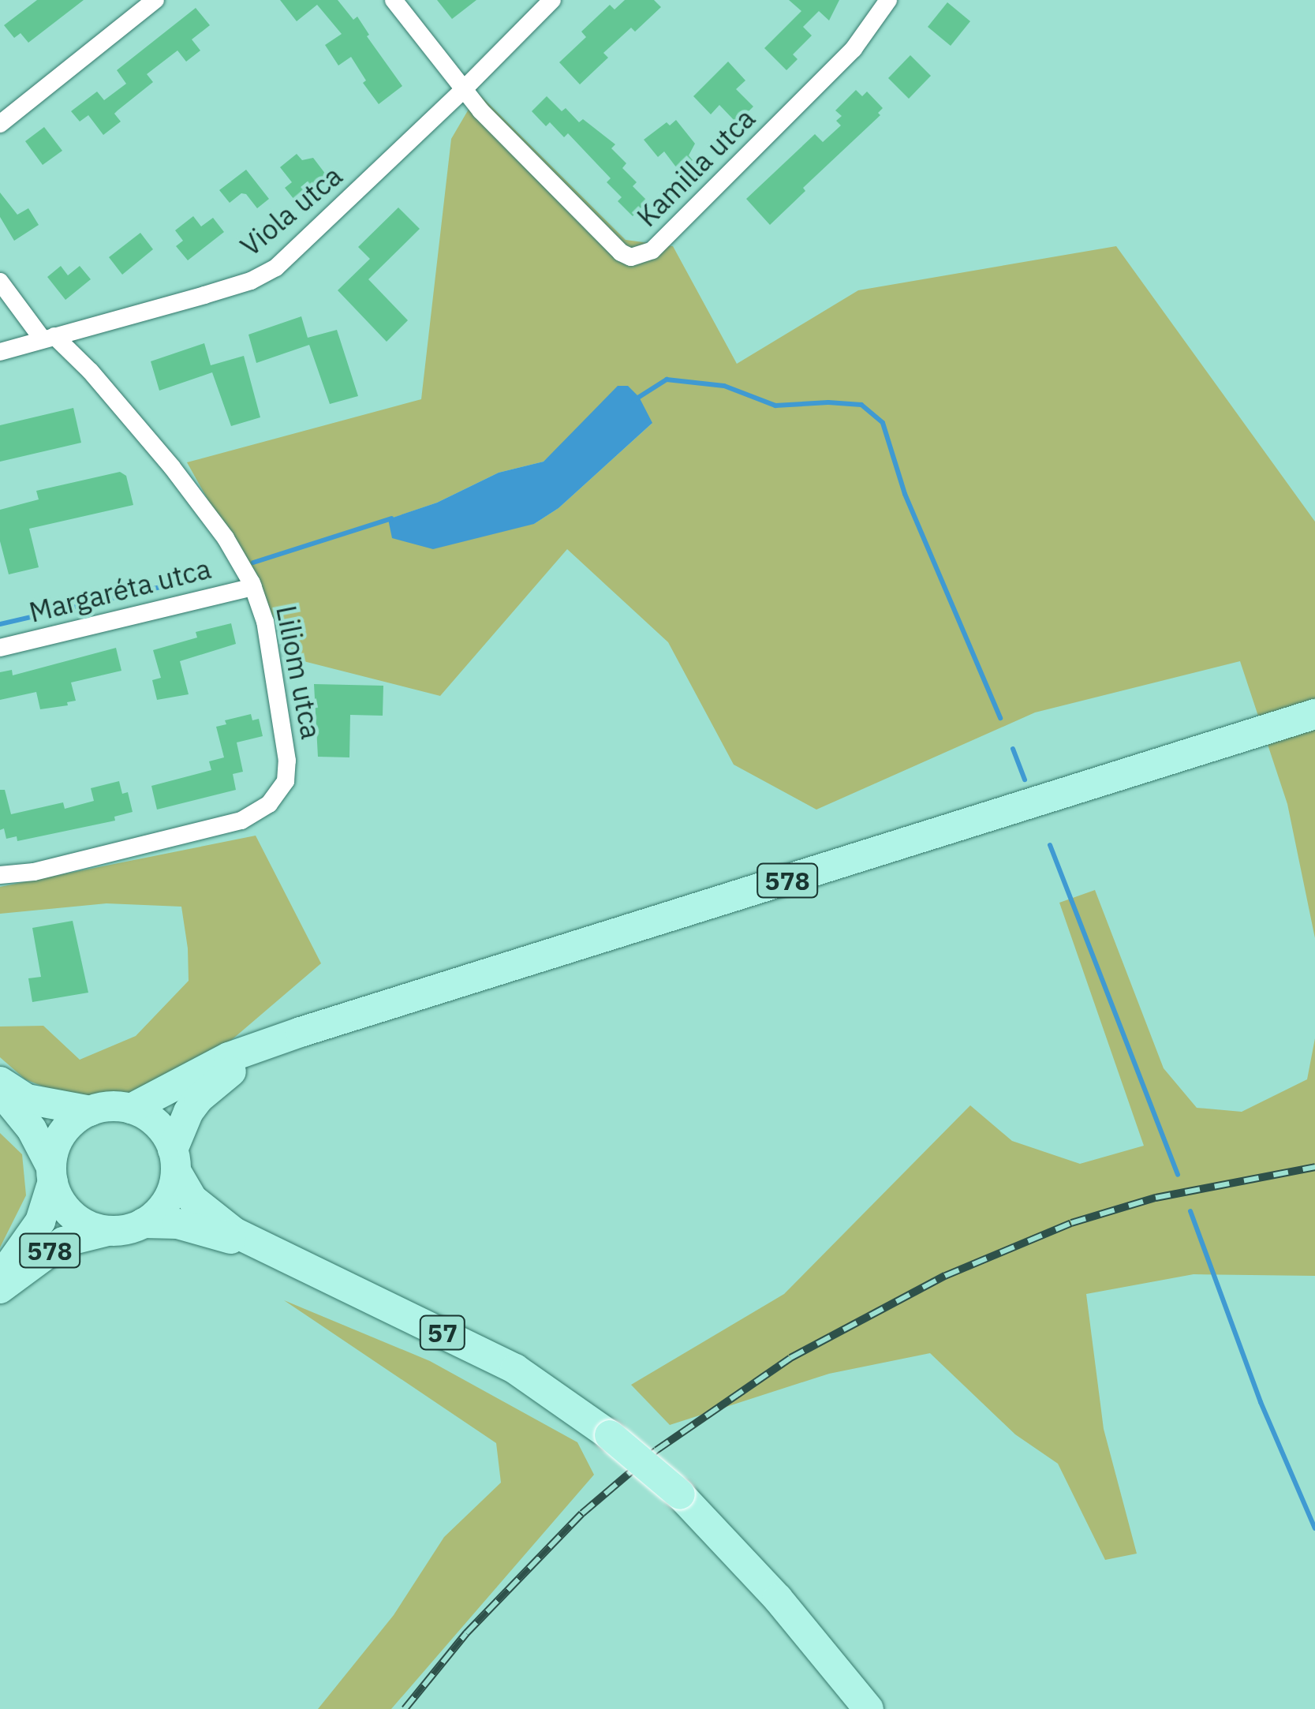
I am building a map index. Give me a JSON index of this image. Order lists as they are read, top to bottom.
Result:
{
  "streets": {
    "main road": ["578", "57"],
    "street": [
      "Kamilla utca",
      "Viola utca",
      "Margaréta utca",
      "Liliom utca"
    ]
  },
  "crossings": [
    ["Kamilla utca", "Viola utca"],
    ["Viola utca", "Liliom utca"],
    ["Margaréta utca", "Liliom utca"],
    ["578", "57"]
  ]
}
